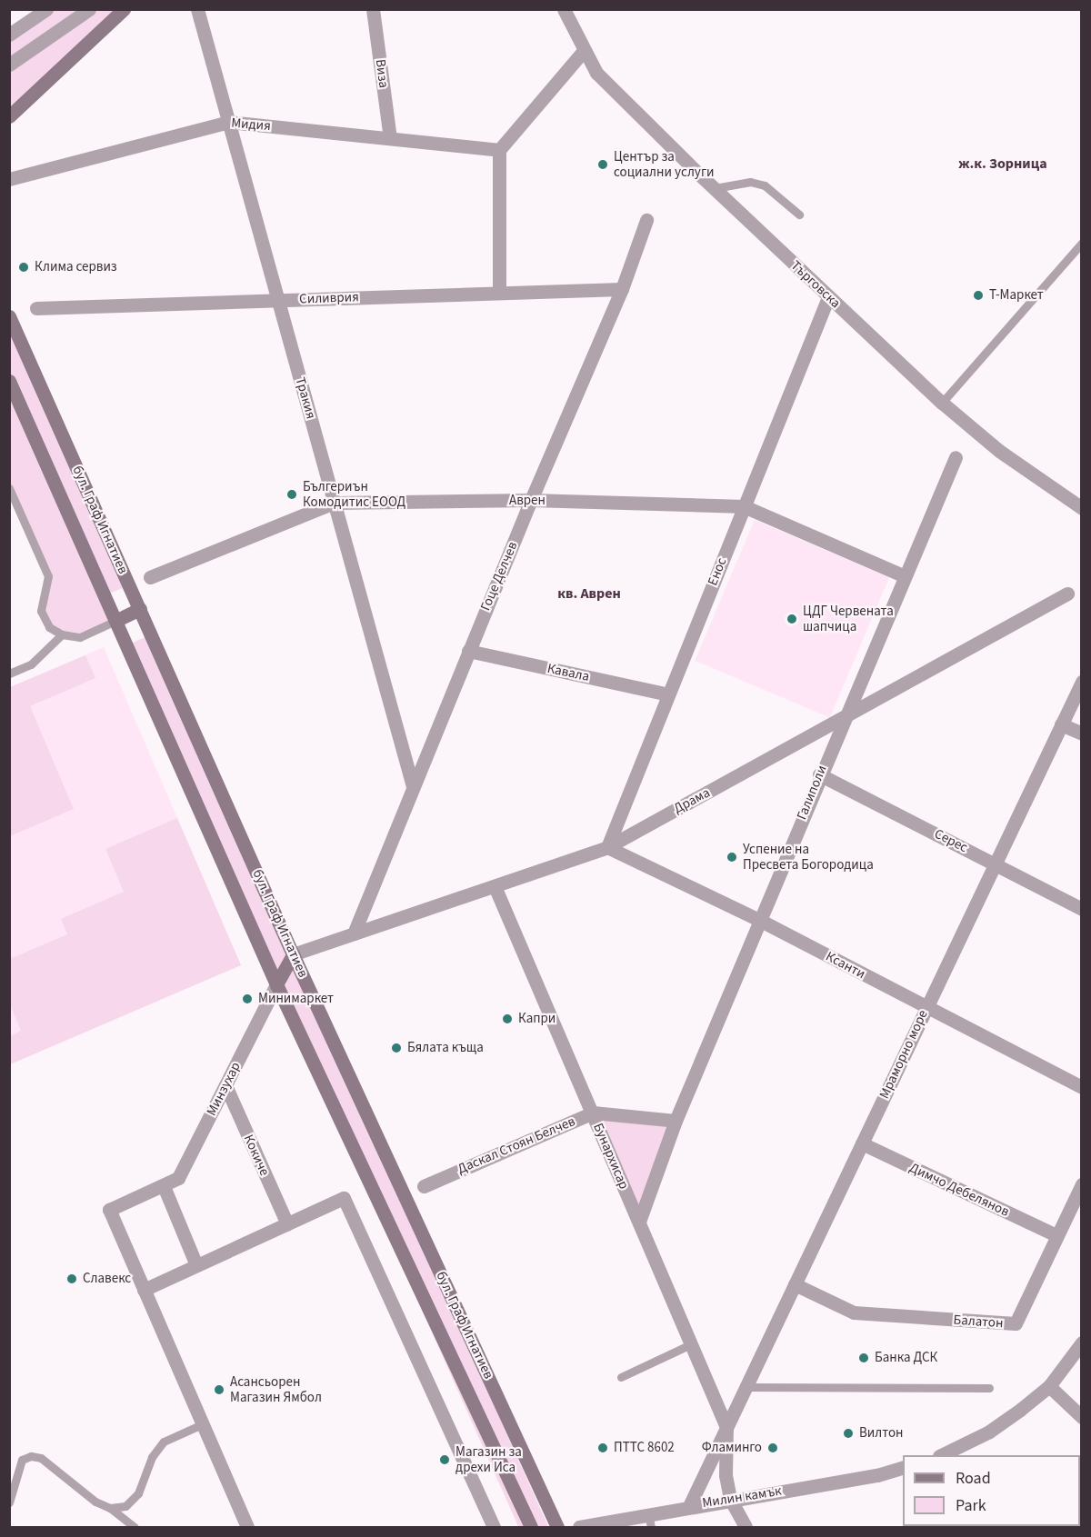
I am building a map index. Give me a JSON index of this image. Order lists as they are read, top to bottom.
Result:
{
  "streets": {
    "main road": ["бул. Граф Игнатиев"],
    "street": [
      "Виза",
      "Мидия",
      "Търговска",
      "Силиврия",
      "Тракия",
      "Аврен",
      "Енос",
      "Гоце Делчев",
      "Кавала",
      "Галиполи",
      "Драма",
      "Серес",
      "Ксанти",
      "Мраморно море",
      "Минзухар",
      "Даскал Стоян Белчев",
      "Кокиче",
      "Бунархисар",
      "Димчо Дебелянов",
      "Балатон",
      "Милин камък"
    ]
  },
  "crossings": [
    ["Виза", "Мидия"],
    ["Мидия", "Тракия"],
    ["Търговска", "Енос"],
    ["Силиврия", "Тракия"],
    ["Силиврия", "Гоце Делчев"],
    ["Тракия", "Аврен"],
    ["Тракия", "Гоце Делчев"],
    ["Аврен", "Енос"],
    ["Аврен", "Гоце Делчев"],
    ["Аврен", "Галиполи"],
    ["бул. Граф Игнатиев", "Драма"],
    ["бул. Граф Игнатиев", "Минзухар"],
    ["Енос", "Кавала"],
    ["Енос", "Драма"],
    ["Енос", "Ксанти"],
    ["Гоце Делчев", "Кавала"],
    ["Гоце Делчев", "Драма"],
    ["Галиполи", "Драма"],
    ["Галиполи", "Серес"],
    ["Галиполи", "Ксанти"],
    ["Галиполи", "Даскал Стоян Белчев"],
    ["Галиполи", "Бунархисар"],
    ["Драма", "Ксанти"],
    ["Драма", "Бунархисар"],
    ["Серес", "Мраморно море"],
    ["Ксанти", "Мраморно море"],
    ["Мраморно море", "Бунархисар"],
    ["Мраморно море", "Димчо Дебелянов"],
    ["Мраморно море", "Балатон"],
    ["Мраморно море", "Милин камък"],
    ["Минзухар", "Кокиче"],
    ["Даскал Стоян Белчев", "Бунархисар"],
    ["Димчо Дебелянов", "Балатон"]
  ],
  "districts": ["ж.к. Зорница", "кв. Аврен"],
  "places": [
    "Център за социални услуги",
    "Клима сервиз",
    "Т-Маркет",
    "Бългериън Комодитис ЕООД",
    "ЦДГ Червената шапчица",
    "Успение на Пресвета Богородица",
    "Минимаркет",
    "Капри",
    "Бялата къща",
    "Славекс",
    "Банка ДСК",
    "Асансьорен Магазин Ямбол",
    "Вилтон",
    "ПТТС 8602",
    "Фламинго",
    "Магазин за дрехи Иса"
  ],
  "legend": ["Road", "Park"]
}
